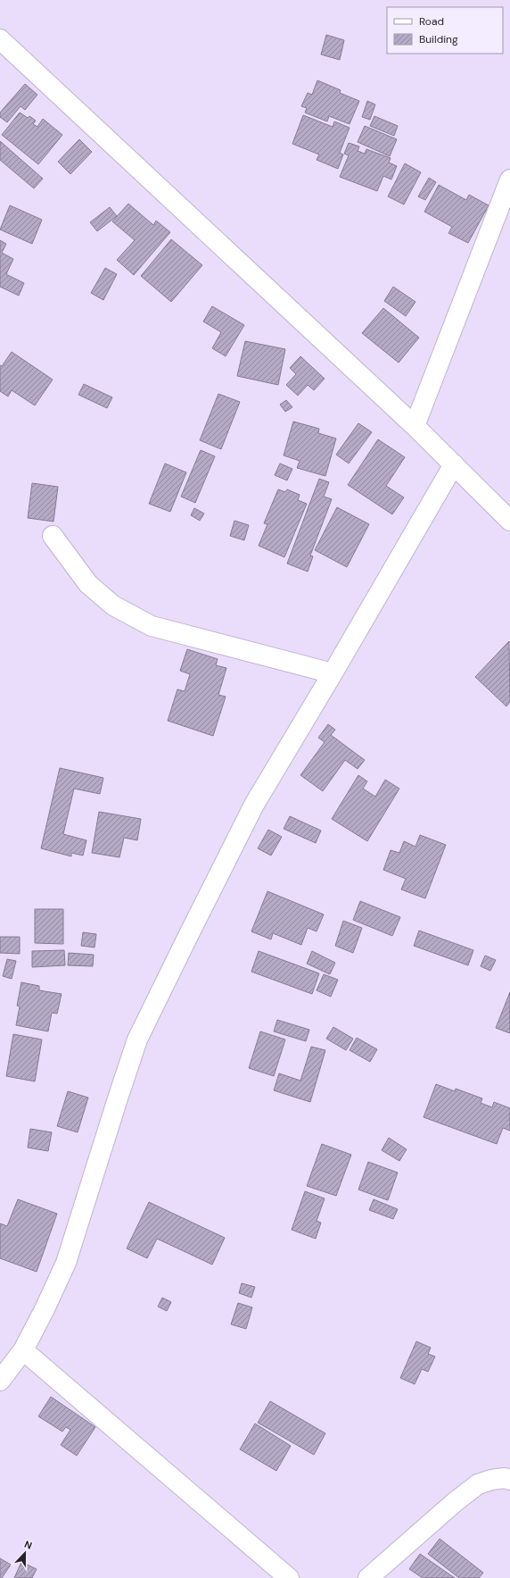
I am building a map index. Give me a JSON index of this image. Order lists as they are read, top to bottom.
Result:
{
  "legend": ["Road", "Building"],
  "north": "top"
}
